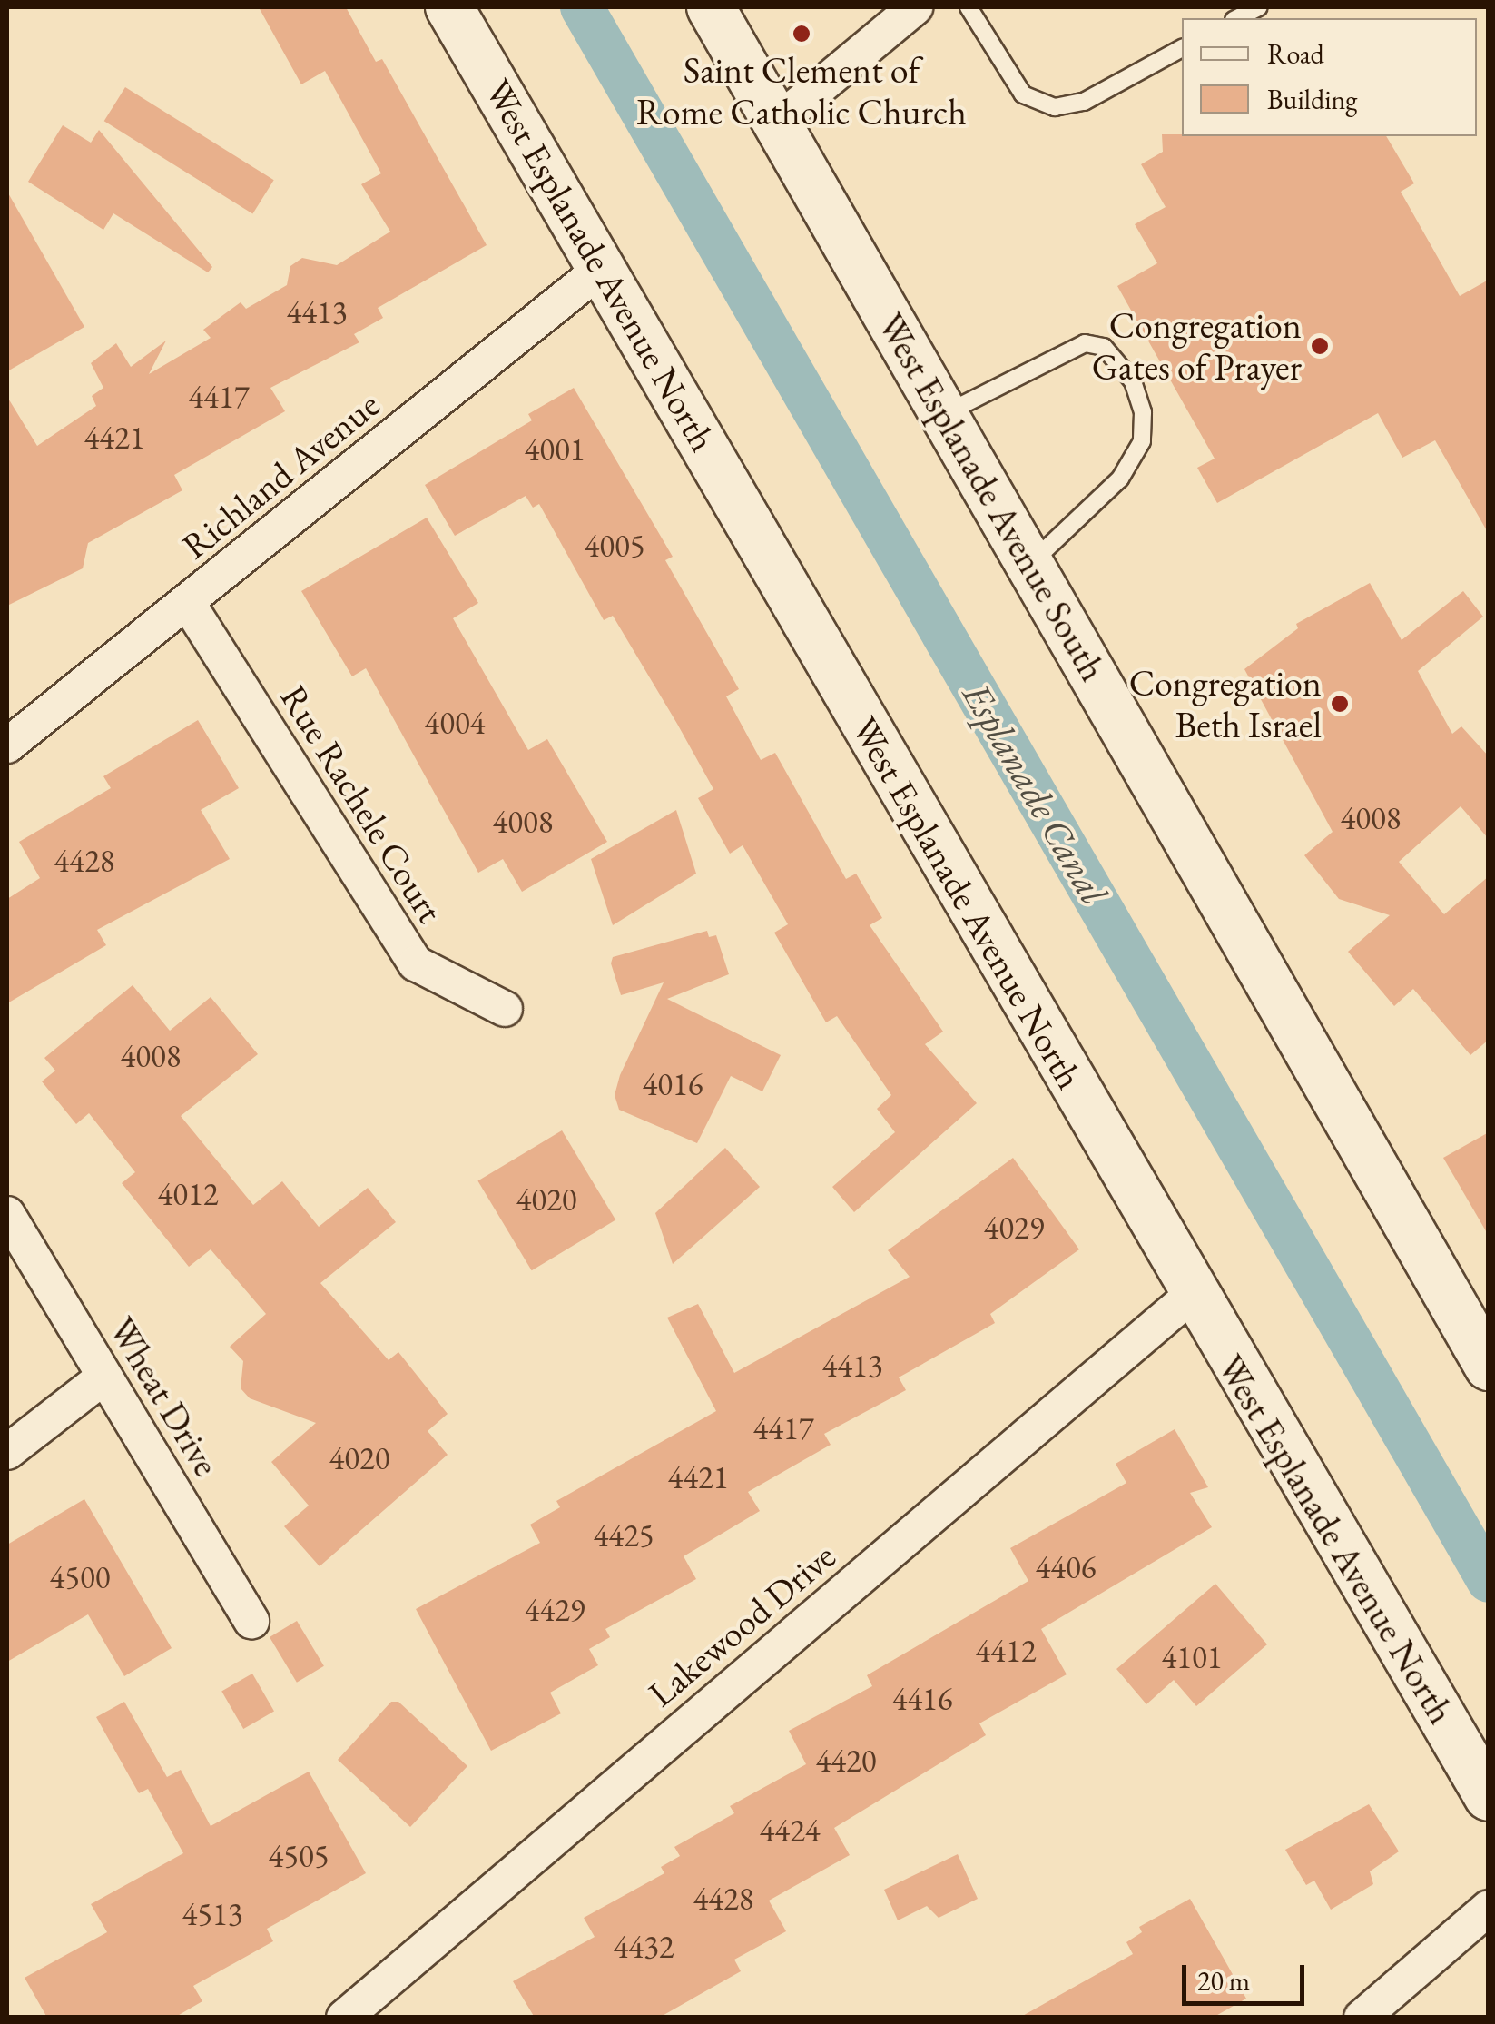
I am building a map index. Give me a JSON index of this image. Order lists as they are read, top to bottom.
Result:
{
  "streets": {
    "main road": ["West Esplanade Avenue North", "West Esplanade Avenue South"],
    "street": [
      "Richland Avenue",
      "Rue Rachele Court",
      "Wheat Drive",
      "Lakewood Drive"
    ]
  },
  "crossings": [
    ["West Esplanade Avenue North", "Richland Avenue"],
    ["West Esplanade Avenue North", "Lakewood Drive"],
    ["Richland Avenue", "Rue Rachele Court"]
  ],
  "water": ["Esplanade Canal"],
  "places": ["Saint Clement of Rome Catholic Church", "Congregation Gates of Prayer", "Congregation Beth Israel"],
  "house_numbers": [
    "4413",
    "4417",
    "4421",
    "4001",
    "4005",
    "4004",
    "4008",
    "4008",
    "4428",
    "4008",
    "4016",
    "4012",
    "4020",
    "4029",
    "4413",
    "4417",
    "4020",
    "4421",
    "4425",
    "4406",
    "4500",
    "4429",
    "4412",
    "4101",
    "4416",
    "4420",
    "4424",
    "4505",
    "4428",
    "4513",
    "4432"
  ],
  "legend": ["Road", "Building"],
  "scale_bar": "20 m"
}
